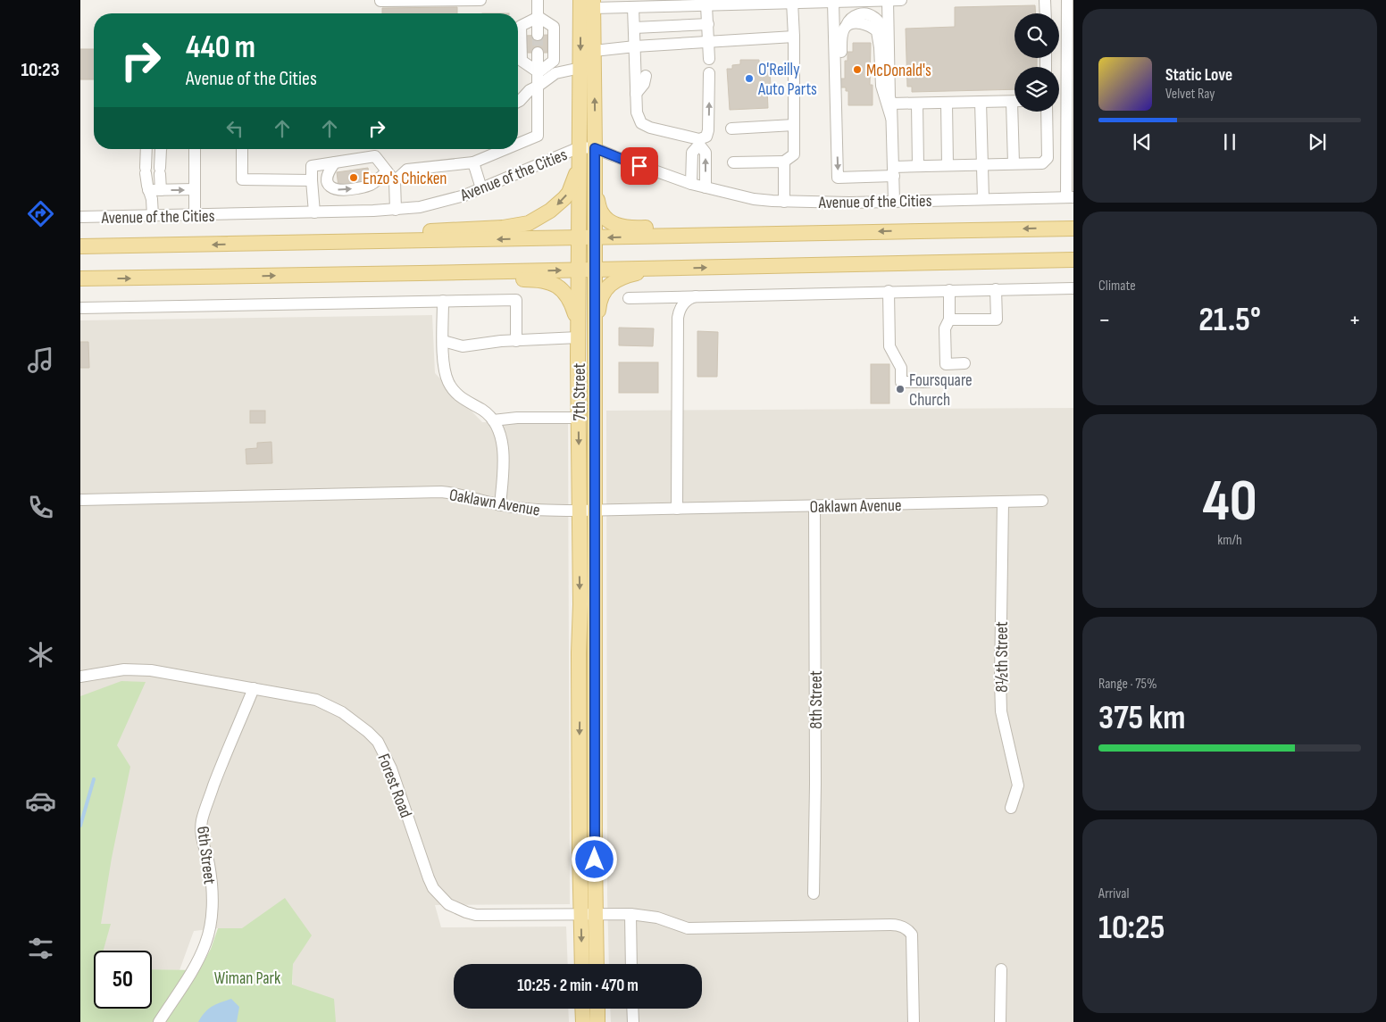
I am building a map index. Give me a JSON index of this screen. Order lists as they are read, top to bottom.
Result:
{
  "streets": {
    "main road": ["Avenue of the Cities", "7th Street"],
    "street": [
      "Oaklawn Avenue",
      "8½th Street",
      "8th Street",
      "Forest Road",
      "6th Street"
    ]
  },
  "crossings": [
    ["Avenue of the Cities", "7th Street"],
    ["7th Street", "Oaklawn Avenue"],
    ["7th Street", "Forest Road"],
    ["Oaklawn Avenue", "8½th Street"],
    ["Oaklawn Avenue", "8th Street"],
    ["Forest Road", "6th Street"]
  ],
  "parks": ["Wiman Park"],
  "places": [
    "McDonald's",
    "O'Reilly Auto Parts",
    "Enzo's Chicken",
    "Foursquare Church"
  ],
  "page": {
    "tabs": "10:23",
    "turn": ["440 m", "Avenue of the Cities"],
    "song": ["Static Love", "Velvet Ray"],
    "tile": [
      "Climate",
      ["40", "km/h"],
      ["Range · 75%", "375 km"],
      ["Arrival", "10:25"]
    ],
    "heat": ["−", "21.5°", "+"],
    "limit": "50",
    "trip": "10:25 · 2 min · 470 m"
  }
}
